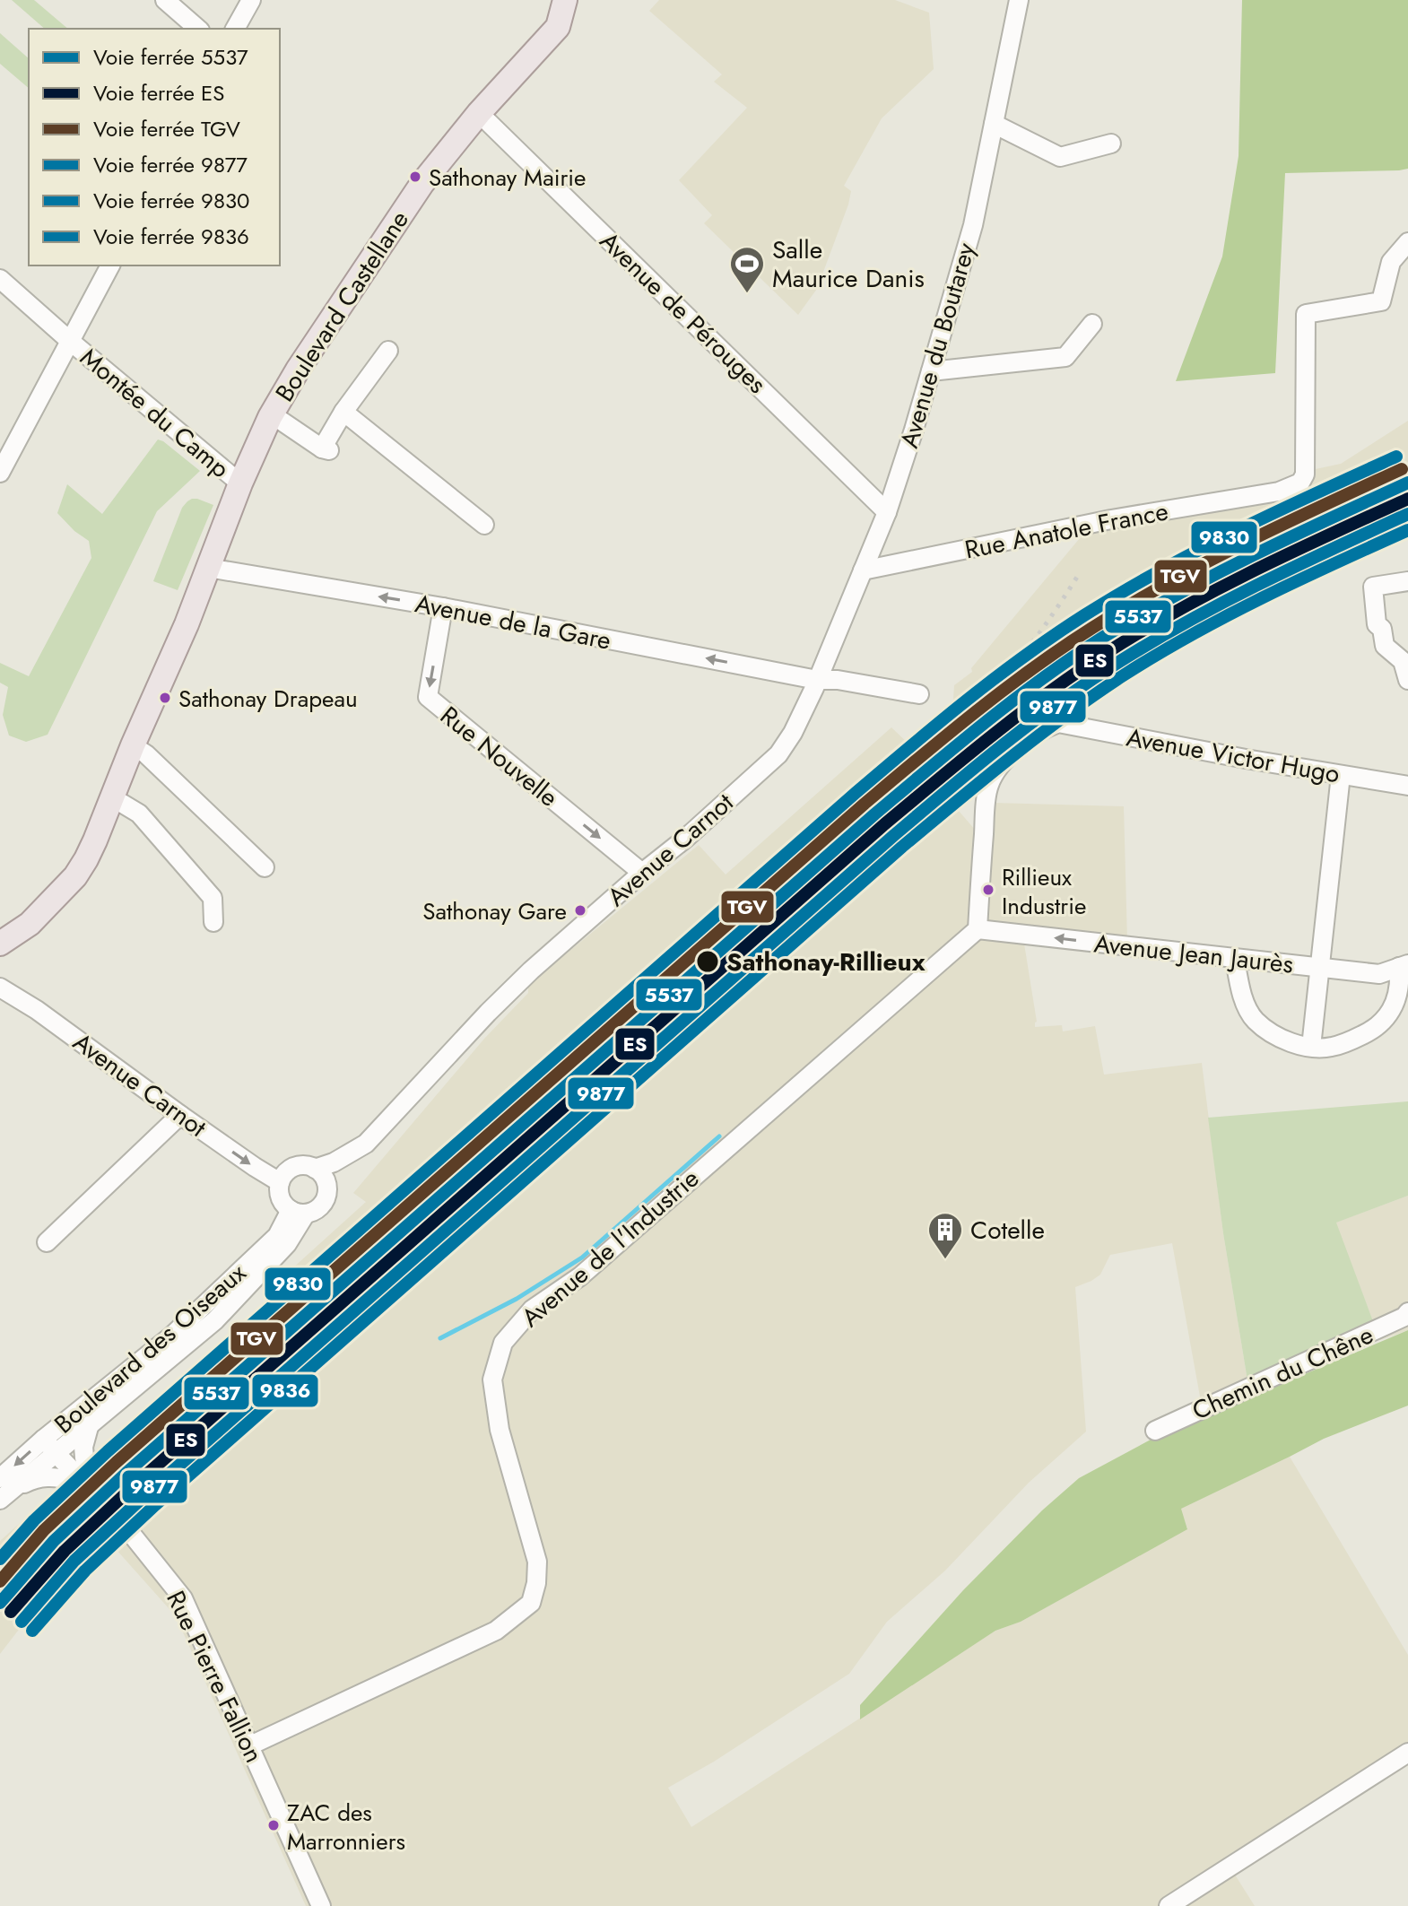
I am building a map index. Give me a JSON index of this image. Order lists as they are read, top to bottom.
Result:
{
  "streets": {
    "main road": ["Boulevard Castellane"],
    "street": [
      "Avenue de Pérouges",
      "Avenue du Boutarey",
      "Montée du Camp",
      "Rue Anatole France",
      "Avenue de la Gare",
      "Avenue Victor Hugo",
      "Rue Nouvelle",
      "Avenue Carnot",
      "Avenue Jean Jaurès",
      "Avenue de l'Industrie",
      "Boulevard des Oiseaux",
      "Chemin du Chêne",
      "Rue Pierre Fallion"
    ]
  },
  "crossings": [
    ["Boulevard Castellane", "Avenue de Pérouges"],
    ["Boulevard Castellane", "Montée du Camp"],
    ["Boulevard Castellane", "Avenue de la Gare"],
    ["Avenue de Pérouges", "Avenue du Boutarey"],
    ["Avenue du Boutarey", "Rue Anatole France"],
    ["Avenue du Boutarey", "Avenue de la Gare"],
    ["Avenue du Boutarey", "Avenue Carnot"],
    ["Avenue de la Gare", "Rue Nouvelle"],
    ["Avenue de la Gare", "Avenue Carnot"],
    ["Avenue Victor Hugo", "Avenue Jean Jaurès"],
    ["Avenue Victor Hugo", "Avenue de l'Industrie"],
    ["Rue Nouvelle", "Avenue Carnot"],
    ["Avenue Carnot", "Boulevard des Oiseaux"],
    ["Avenue Jean Jaurès", "Avenue de l'Industrie"],
    ["Avenue de l'Industrie", "Rue Pierre Fallion"],
    ["Boulevard des Oiseaux", "Rue Pierre Fallion"]
  ],
  "one_way": ["Avenue de la Gare", "Rue Nouvelle", "Avenue Jean Jaurès"],
  "places": {
    "other": [
      "Sathonay Mairie",
      "Sathonay Drapeau",
      "Rillieux Industrie",
      "Sathonay Gare",
      "Sathonay-Rillieux",
      "ZAC des Marronniers"
    ],
    "sports": ["Salle Maurice Danis"],
    "building": ["Cotelle"]
  },
  "lines": [
    "rail line 9830",
    "rail line TGV",
    "rail line 5537",
    "rail line ES",
    "rail line 9877",
    "rail line 9836"
  ],
  "legend": [
    "Voie ferrée 5537",
    "Voie ferrée ES",
    "Voie ferrée TGV",
    "Voie ferrée 9877",
    "Voie ferrée 9830",
    "Voie ferrée 9836"
  ]
}
